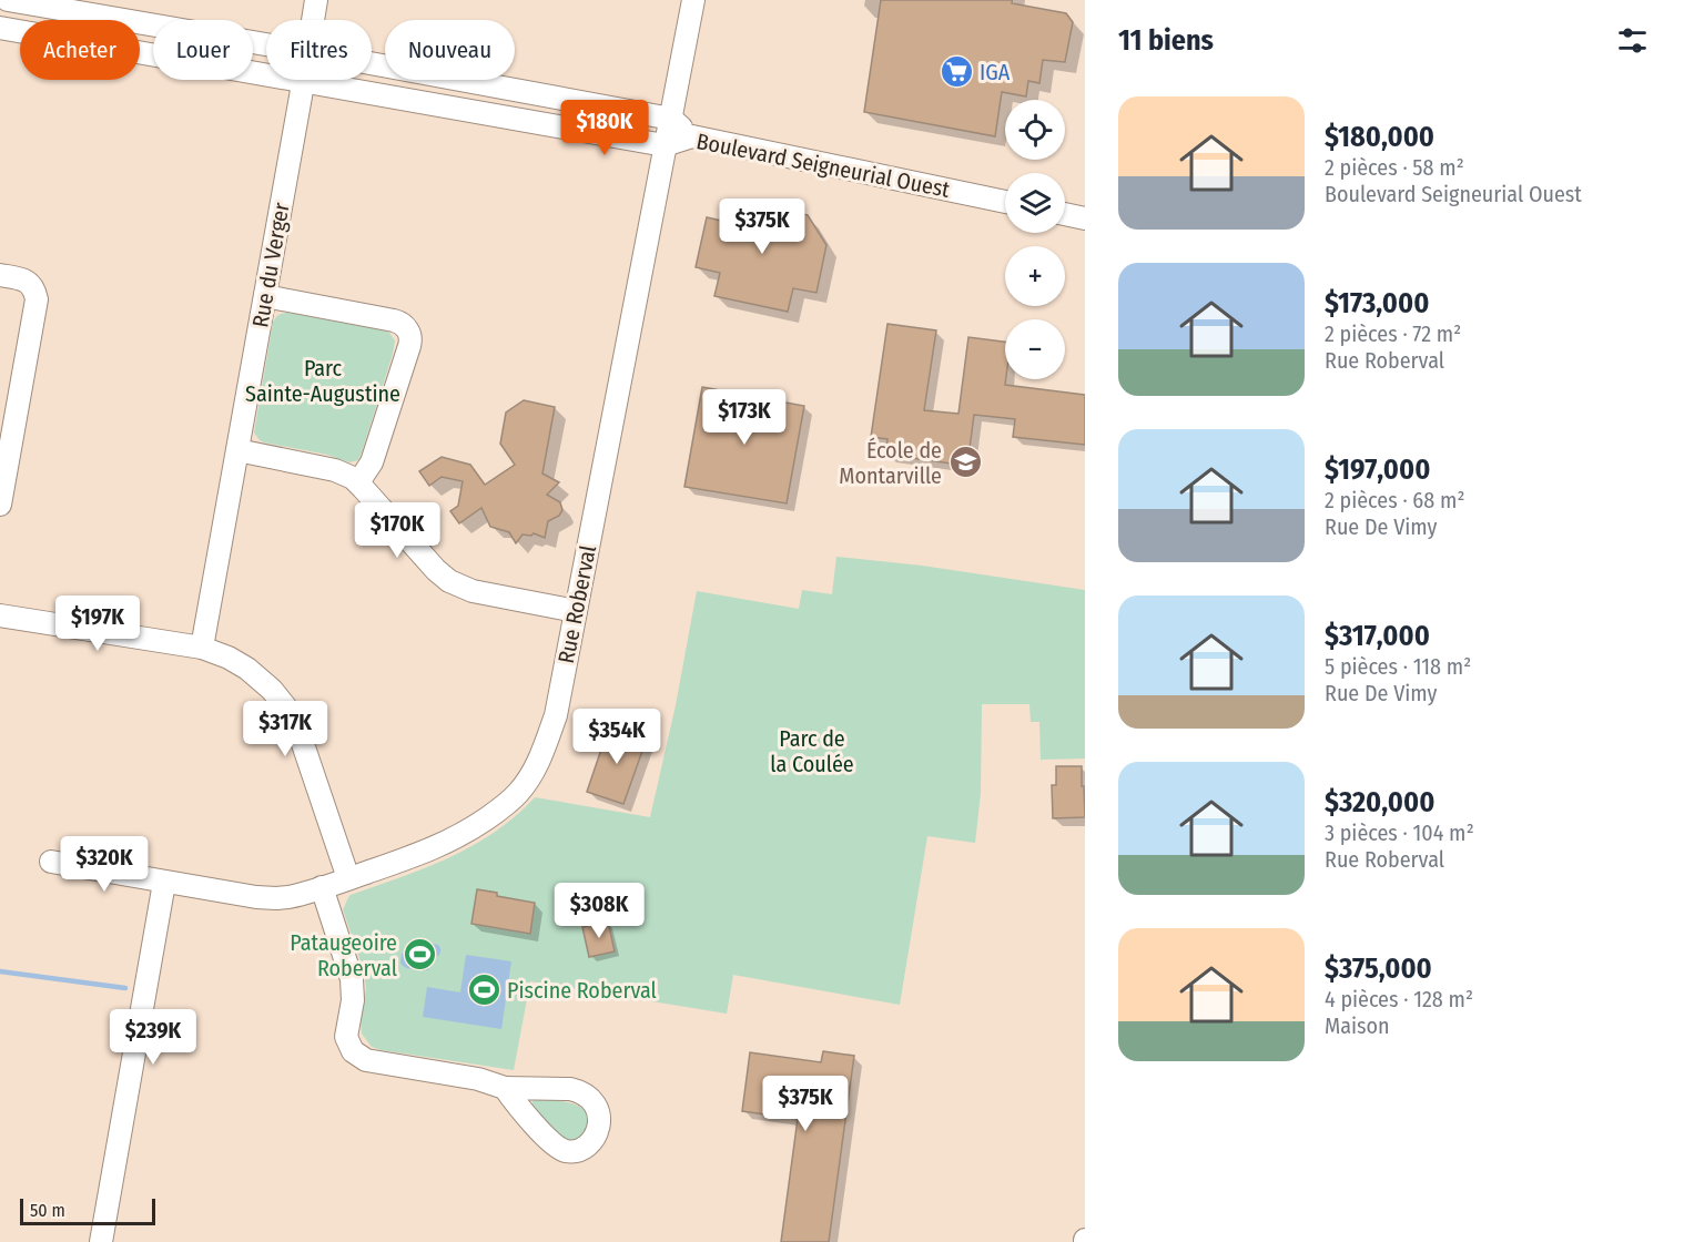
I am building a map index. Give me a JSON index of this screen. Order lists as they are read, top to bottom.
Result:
{
  "streets": {
    "street": ["Boulevard Seigneurial Ouest", "Rue du Verger", "Rue Roberval"]
  },
  "crossings": [
    ["Boulevard Seigneurial Ouest", "Rue du Verger"],
    ["Boulevard Seigneurial Ouest", "Rue Roberval"]
  ],
  "parks": ["Parc Sainte-Augustine", "Parc de la Coulée"],
  "places": {
    "supermarket": ["IGA"],
    "school or university": ["École de Montarville"],
    "sports": ["Pataugeoire Roberval", "Piscine Roberval"]
  },
  "scale_bar": "50 m",
  "page": {
    "heading": "11 biens",
    "chip": [
      "Acheter",
      "Louer",
      "Filtres",
      "Nouveau"
    ],
    "list": [
      {
        "name": "$180,000",
        "note": "2 pièces · 58 m² · Boulevard Seigneurial Ouest"
      },
      {
        "name": "$173,000",
        "note": "2 pièces · 72 m² · Rue Roberval"
      },
      {
        "name": "$197,000",
        "note": "2 pièces · 68 m² · Rue De Vimy"
      },
      {
        "name": "$317,000",
        "note": "5 pièces · 118 m² · Rue De Vimy"
      },
      {
        "name": "$320,000",
        "note": "3 pièces · 104 m² · Rue Roberval"
      },
      {
        "name": "$375,000",
        "note": "4 pièces · 128 m² · Maison"
      }
    ],
    "map_buttons": ["+", "−"],
    "price": [
      "$180K",
      "$375K",
      "$173K",
      "$170K",
      "$197K",
      "$317K",
      "$354K",
      "$320K",
      "$308K",
      "$239K",
      "$375K"
    ],
    "scale": "50 m"
  }
}
